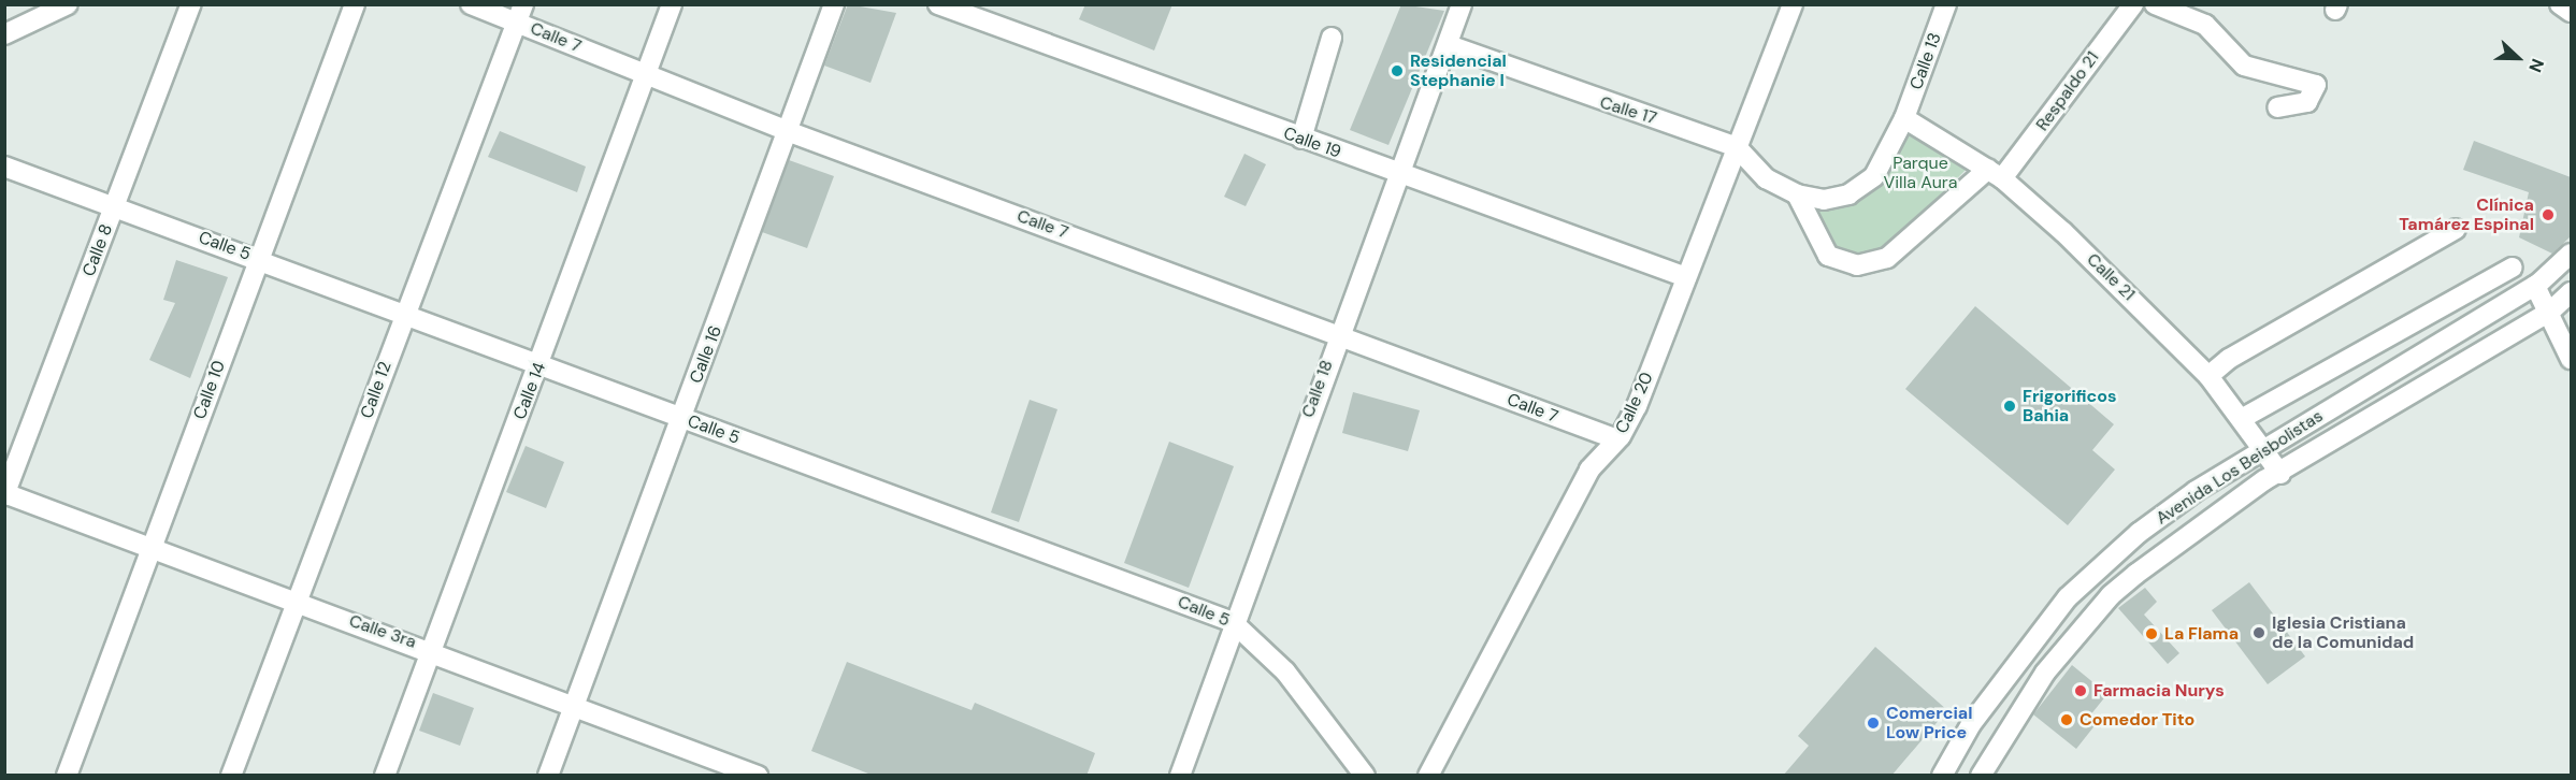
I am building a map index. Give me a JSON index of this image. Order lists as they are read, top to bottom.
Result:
{
  "streets": {
    "street": [
      "Calle 7",
      "Calle 13",
      "Respaldo 21",
      "Calle 17",
      "Calle 19",
      "Calle 5",
      "Calle 8",
      "Calle 21",
      "Calle 16",
      "Calle 18",
      "Calle 10",
      "Calle 12",
      "Calle 14",
      "Calle 20",
      "Avenida Los Beisbolistas",
      "Calle 3ra"
    ]
  },
  "crossings": [
    ["Calle 7", "Calle 16"],
    ["Calle 7", "Calle 18"],
    ["Calle 7", "Calle 12"],
    ["Calle 7", "Calle 14"],
    ["Calle 7", "Calle 20"],
    ["Calle 13", "Calle 17"],
    ["Calle 13", "Calle 21"],
    ["Respaldo 21", "Calle 21"],
    ["Calle 17", "Calle 21"],
    ["Calle 17", "Calle 18"],
    ["Calle 17", "Calle 20"],
    ["Calle 19", "Calle 18"],
    ["Calle 19", "Calle 20"],
    ["Calle 5", "Calle 8"],
    ["Calle 5", "Calle 16"],
    ["Calle 5", "Calle 18"],
    ["Calle 5", "Calle 10"],
    ["Calle 5", "Calle 12"],
    ["Calle 5", "Calle 14"],
    ["Calle 8", "Calle 3ra"],
    ["Calle 21", "Avenida Los Beisbolistas"],
    ["Calle 16", "Calle 3ra"],
    ["Calle 10", "Calle 3ra"],
    ["Calle 12", "Calle 3ra"],
    ["Calle 14", "Calle 3ra"]
  ],
  "parks": ["Parque Villa Aura"],
  "places": [
    "Residencial Stephanie I",
    "Clínica Tamárez Espinal",
    "Frigorificos Bahia",
    "Iglesia Cristiana de la Comunidad",
    "La Flama",
    "Farmacia Nurys",
    "Comedor Tito",
    "Comercial Low Price"
  ],
  "north": "right"
}
